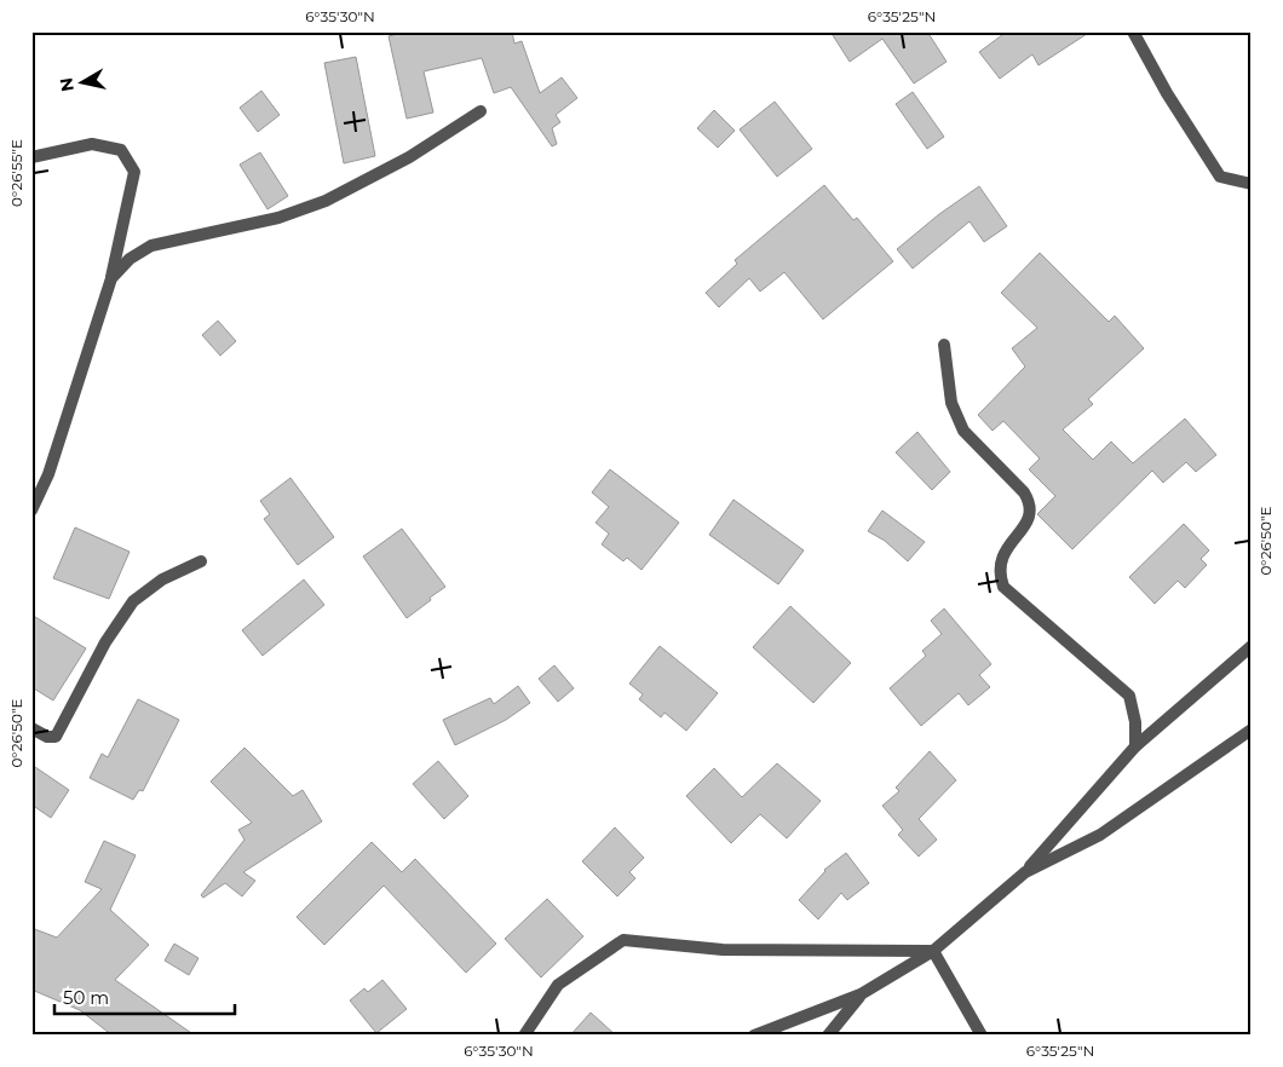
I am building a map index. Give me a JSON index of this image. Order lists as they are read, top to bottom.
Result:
{
  "scale_bar": "50 m",
  "north": "left",
  "coordinates": [
    "6°35'30\"N",
    "6°35'25\"N",
    "0°26'55\"E",
    "0°26'50\"E"
  ]
}
